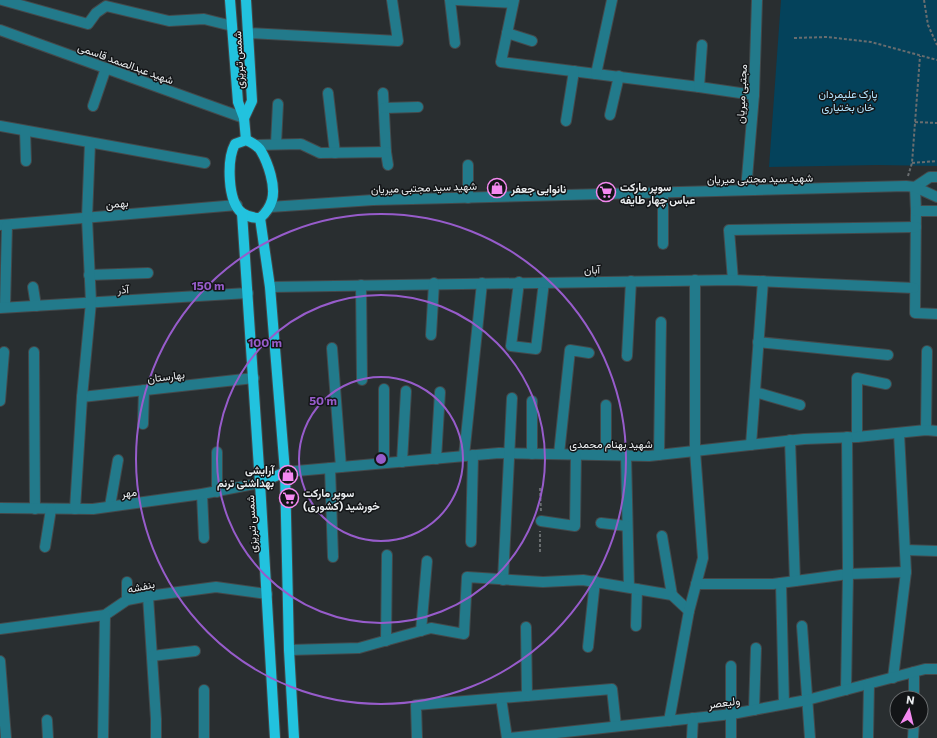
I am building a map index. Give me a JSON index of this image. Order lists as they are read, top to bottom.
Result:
{
  "streets": {
    "main road": ["شمس تبریزی"],
    "street": [
      "شهید عبدالصمد قاسمی",
      "مجتبی میریان",
      "شهید سید مجتبی میریان",
      "بهمن",
      "آبان",
      "آذر",
      "بهارستان",
      "شهید بهنام محمدی",
      "مهر",
      "بنفشه",
      "ولیعصر"
    ]
  },
  "crossings": [
    ["شمس تبریزی", "شهید عبدالصمد قاسمی"],
    ["شمس تبریزی", "بهمن"],
    ["شمس تبریزی", "آذر"],
    ["شمس تبریزی", "بهارستان"],
    ["شمس تبریزی", "مهر"],
    ["شمس تبریزی", "بنفشه"],
    ["مجتبی میریان", "شهید سید مجتبی میریان"]
  ],
  "parks": ["پارک علیمردان خان بختیاری"],
  "places": {
    "shop": ["نانوایی جعفر", "آرایشی بهداشتی ترنم"],
    "supermarket": ["سوپر مارکت عباس چهار طایفه", "سوپر مارکت خورشید (کشوری)"]
  },
  "north": "top",
  "rings": ["150 m", "100 m", "50 m"]
}
